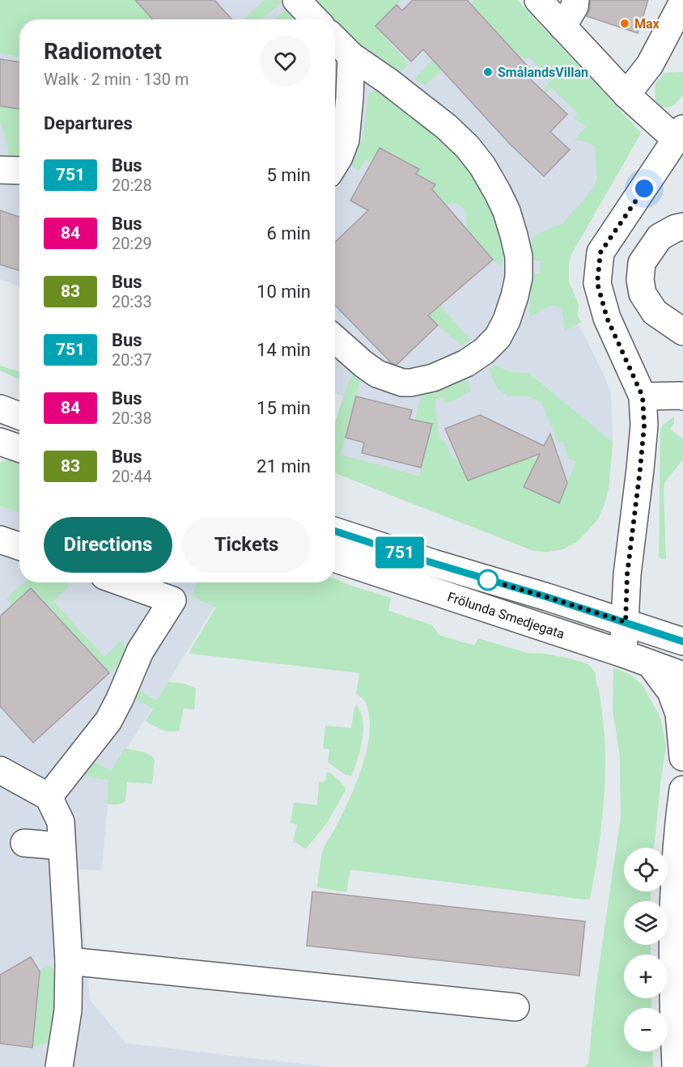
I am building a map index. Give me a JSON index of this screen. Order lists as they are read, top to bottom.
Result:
{
  "streets": {
    "street": ["Frölunda Smedjegata"]
  },
  "places": ["Max", "SmålandsVillan"],
  "lines": ["bus line 751"],
  "page": {
    "on_map": "751",
    "heading": [
      ["Radiomotet", "Walk · 2 min · 130 m"],
      "Departures"
    ],
    "list": [
      {
        "mark": "751",
        "name": "Bus",
        "note": "20:28",
        "value": "5 min"
      },
      {
        "mark": "84",
        "name": "Bus",
        "note": "20:29",
        "value": "6 min"
      },
      {
        "mark": "83",
        "name": "Bus",
        "note": "20:33",
        "value": "10 min"
      },
      {
        "mark": "751",
        "name": "Bus",
        "note": "20:37",
        "value": "14 min"
      },
      {
        "mark": "84",
        "name": "Bus",
        "note": "20:38",
        "value": "15 min"
      },
      {
        "mark": "83",
        "name": "Bus",
        "note": "20:44",
        "value": "21 min"
      }
    ],
    "buttons": ["Directions", "Tickets"],
    "map_buttons": ["+", "−"]
  }
}
